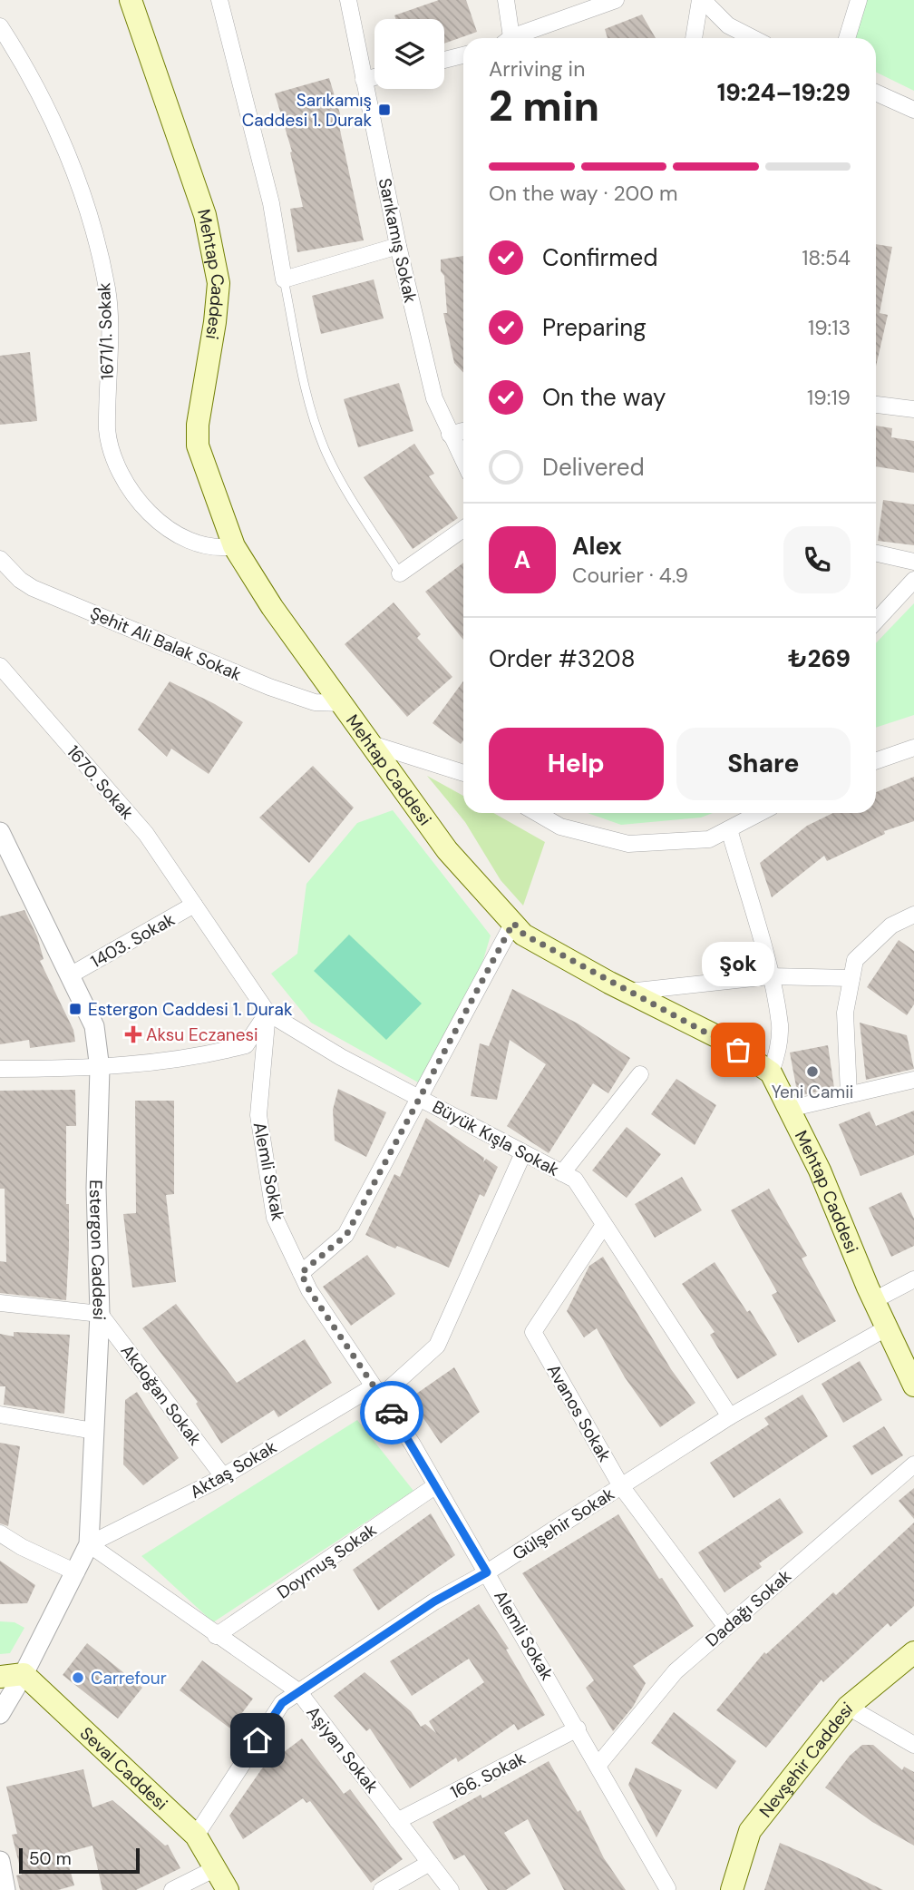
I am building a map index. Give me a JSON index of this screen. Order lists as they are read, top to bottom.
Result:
{
  "streets": {
    "main road": ["Mehtap Caddesi", "Nevşehir Caddesi", "Seval Caddesi"],
    "street": [
      "Sarıkamış Sokak",
      "1671/1. Sokak",
      "Şehit Ali Balak Sokak",
      "1670. Sokak",
      "1403. Sokak",
      "Büyük Kışla Sokak",
      "Alemli Sokak",
      "Estergon Caddesi",
      "Akdoğan Sokak",
      "Avanos Sokak",
      "Aktaş Sokak",
      "Gülşehir Sokak",
      "Doymuş Sokak",
      "Dadağı Sokak",
      "Aşiyan Sokak",
      "166. Sokak"
    ]
  },
  "crossings": [
    ["Mehtap Caddesi", "1671/1. Sokak"],
    ["Mehtap Caddesi", "Şehit Ali Balak Sokak"],
    ["Mehtap Caddesi", "Gülşehir Sokak"],
    ["1670. Sokak", "1403. Sokak"],
    ["1403. Sokak", "Estergon Caddesi"],
    ["Büyük Kışla Sokak", "Alemli Sokak"],
    ["Büyük Kışla Sokak", "Avanos Sokak"],
    ["Büyük Kışla Sokak", "Aktaş Sokak"],
    ["Büyük Kışla Sokak", "Gülşehir Sokak"],
    ["Alemli Sokak", "Aktaş Sokak"],
    ["Alemli Sokak", "Gülşehir Sokak"],
    ["Alemli Sokak", "Doymuş Sokak"],
    ["Alemli Sokak", "Dadağı Sokak"],
    ["Alemli Sokak", "166. Sokak"],
    ["Estergon Caddesi", "Akdoğan Sokak"],
    ["Estergon Caddesi", "Aktaş Sokak"],
    ["Estergon Caddesi", "Aşiyan Sokak"],
    ["Estergon Caddesi", "Seval Caddesi"],
    ["Akdoğan Sokak", "Aktaş Sokak"],
    ["Avanos Sokak", "Gülşehir Sokak"],
    ["Avanos Sokak", "Dadağı Sokak"],
    ["Aktaş Sokak", "Aşiyan Sokak"],
    ["Gülşehir Sokak", "Aşiyan Sokak"],
    ["Gülşehir Sokak", "Seval Caddesi"],
    ["Doymuş Sokak", "Aşiyan Sokak"],
    ["Aşiyan Sokak", "166. Sokak"]
  ],
  "places": {
    "transit": ["Sarıkamış Caddesi 1. Durak", "Estergon Caddesi 1. Durak"],
    "health": ["Aksu Eczanesi"],
    "other": ["Şok", "Yeni Camii", "Carrefour"]
  },
  "scale_bar": "50 m",
  "page": {
    "heading": ["2 min", "Arriving in", "19:24–19:29"],
    "panel": [
      "Alex",
      "Courier · 4.9",
      "Order #3208",
      "₺269"
    ],
    "bar": "On the way · 200 m",
    "list": [
      ["Confirmed", "18:54"],
      ["Preparing", "19:13"],
      ["On the way", "19:19"],
      "Delivered"
    ],
    "round": "A",
    "buttons": ["Help", "Share"],
    "bubble": "Şok",
    "scale": "50 m"
  }
}
